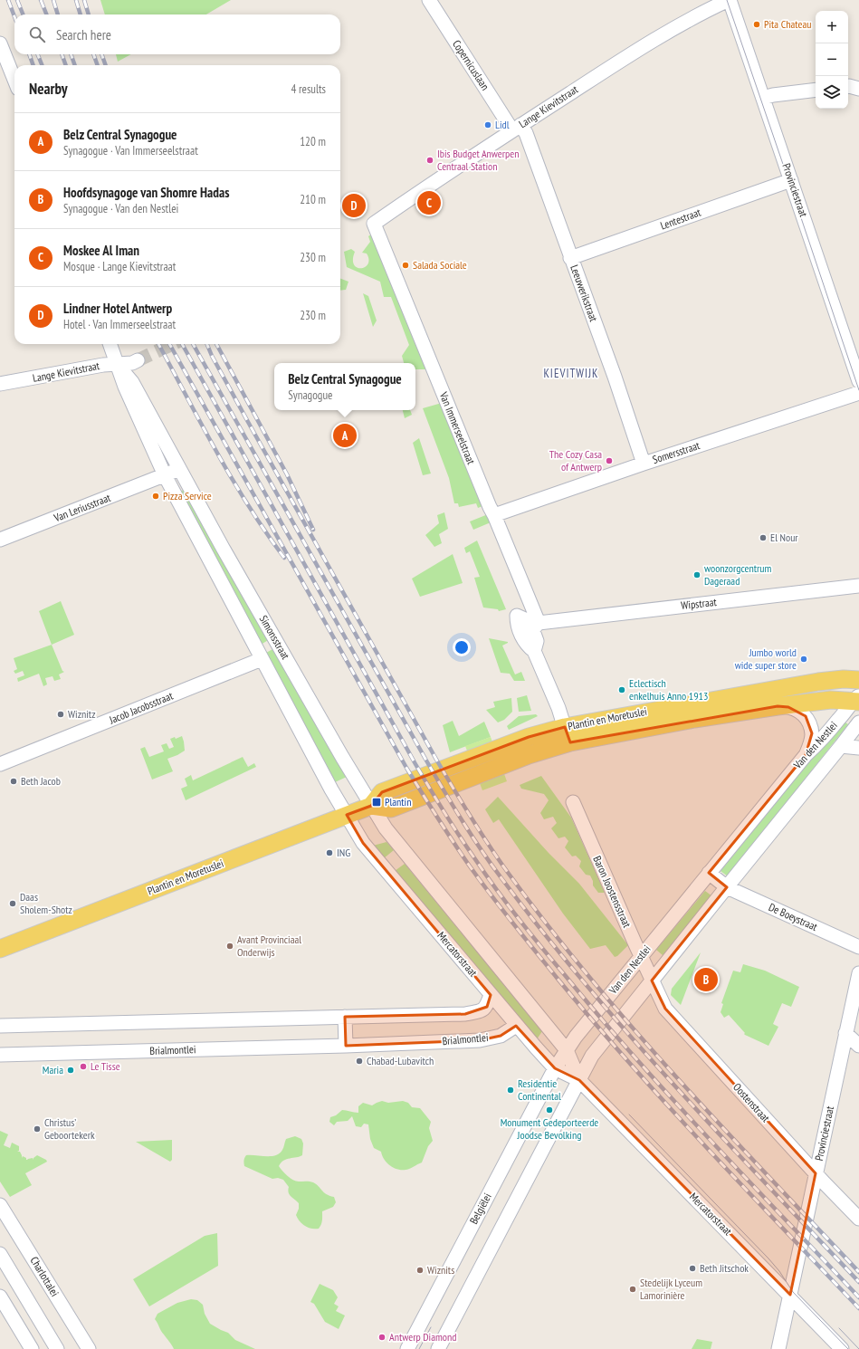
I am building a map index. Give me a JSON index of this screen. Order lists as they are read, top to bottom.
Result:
{
  "streets": {
    "main road": ["Plantin en Moretuslei"],
    "street": [
      "Copernicuslaan",
      "Lange Kievitstraat",
      "Provinciestraat",
      "Lentestraat",
      "Leeuwerikstraat",
      "Van Immerseelstraat",
      "Somersstraat",
      "Van Leriusstraat",
      "Wipstraat",
      "Simonsstraat",
      "Jacob Jacobsstraat",
      "Van den Nestlei",
      "Baron Joostensstraat",
      "De Boeystraat",
      "Mercatorstraat",
      "Brialmontlei",
      "Oostenstraat",
      "Belgiëlei",
      "Charlottalei"
    ]
  },
  "crossings": [
    ["Copernicuslaan", "Lange Kievitstraat"],
    ["Copernicuslaan", "Leeuwerikstraat"],
    ["Lange Kievitstraat", "Provinciestraat"],
    ["Lange Kievitstraat", "Leeuwerikstraat"],
    ["Lange Kievitstraat", "Van Immerseelstraat"],
    ["Lange Kievitstraat", "Simonsstraat"],
    ["Provinciestraat", "Lentestraat"],
    ["Provinciestraat", "Mercatorstraat"],
    ["Provinciestraat", "Oostenstraat"],
    ["Lentestraat", "Leeuwerikstraat"],
    ["Leeuwerikstraat", "Somersstraat"],
    ["Van Immerseelstraat", "Somersstraat"],
    ["Van Immerseelstraat", "Wipstraat"],
    ["Van Immerseelstraat", "Plantin en Moretuslei"],
    ["Van Leriusstraat", "Simonsstraat"],
    ["Simonsstraat", "Jacob Jacobsstraat"],
    ["Simonsstraat", "Plantin en Moretuslei"],
    ["Simonsstraat", "Mercatorstraat"],
    ["Plantin en Moretuslei", "Van den Nestlei"],
    ["Plantin en Moretuslei", "Mercatorstraat"],
    ["Van den Nestlei", "Baron Joostensstraat"],
    ["Van den Nestlei", "De Boeystraat"],
    ["Van den Nestlei", "Mercatorstraat"],
    ["Van den Nestlei", "Oostenstraat"],
    ["Van den Nestlei", "Belgiëlei"],
    ["Baron Joostensstraat", "Oostenstraat"],
    ["Mercatorstraat", "Brialmontlei"],
    ["Mercatorstraat", "Belgiëlei"]
  ],
  "districts": ["KIEVITWIJK"],
  "places": {
    "other": [
      "Pita Chateau",
      "Lidl",
      "Ibis Budget Anwerpen Centraal Station",
      "Salada Sociale",
      "The Cozy Casa of Antwerp",
      "Pizza Service",
      "El Nour",
      "woonzorgcentrum Dageraad",
      "Jumbo world wide super store",
      "Eclectisch enkelhuis Anno 1913",
      "Wiznitz",
      "Beth Jacob",
      "ING",
      "Daas Sholem-Shotz",
      "Avant Provinciaal Onderwijs",
      "Chabad-Lubavitch",
      "Le Tisse",
      "Maria",
      "Residentie Continental",
      "Monument Gedeporteerde Joodse Bevolking",
      "Christus’ Geboortekerk",
      "Beth Jitschok",
      "Wiznits",
      "Stedelijk Lyceum Lamorinière",
      "Antwerp Diamond"
    ],
    "transit": ["Plantin"]
  },
  "page": {
    "map_buttons": ["+", "−"],
    "search": "Search here",
    "heading": ["Nearby", "4 results"],
    "list": [
      {
        "mark": "A",
        "name": "Belz Central Synagogue",
        "note": "Synagogue · Van Immerseelstraat",
        "value": "120 m"
      },
      {
        "mark": "B",
        "name": "Hoofdsynagoge van Shomre Hadas",
        "note": "Synagogue · Van den Nestlei",
        "value": "210 m"
      },
      {
        "mark": "C",
        "name": "Moskee Al Iman",
        "note": "Mosque · Lange Kievitstraat",
        "value": "230 m"
      },
      {
        "mark": "D",
        "name": "Lindner Hotel Antwerp",
        "note": "Hotel · Van Immerseelstraat",
        "value": "230 m"
      }
    ],
    "pins": [
      "C",
      "D",
      "A",
      "B"
    ],
    "popup": ["Belz Central Synagogue", "Synagogue"]
  }
}
